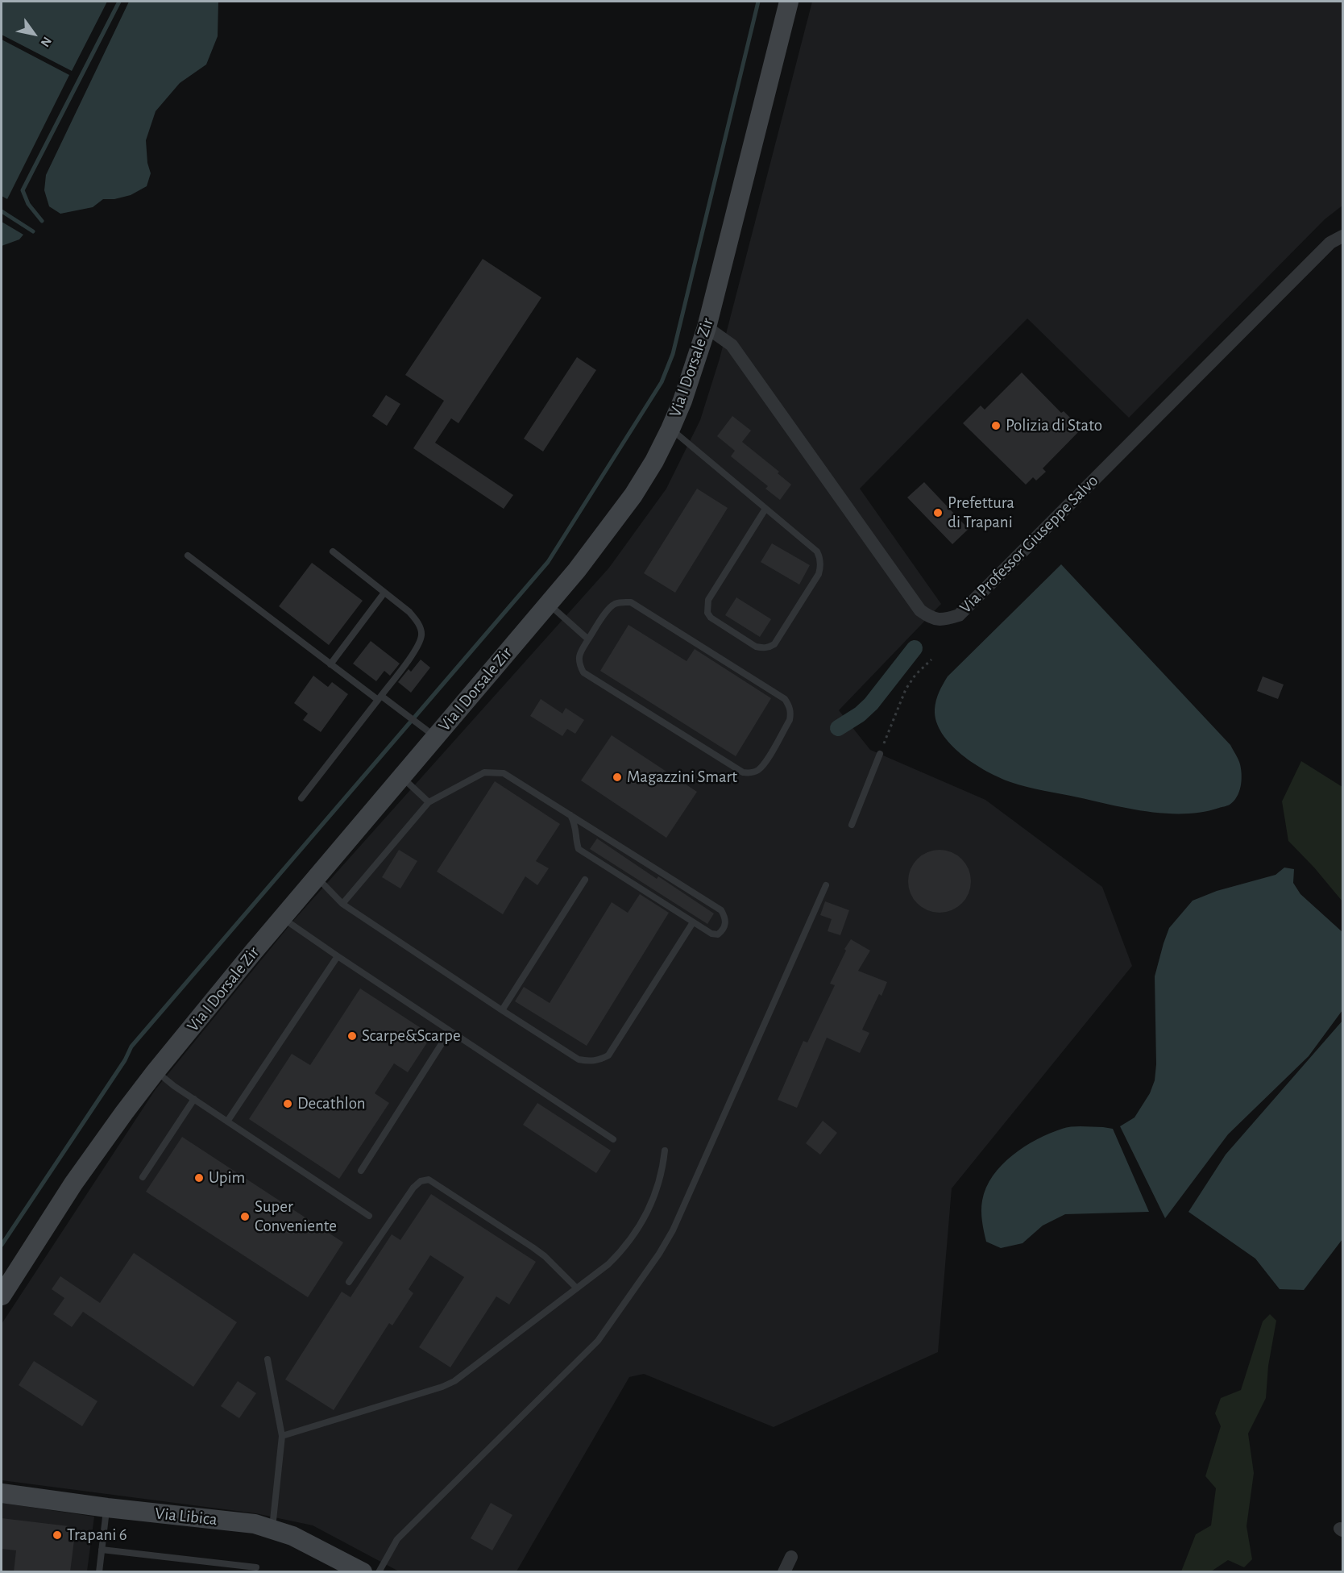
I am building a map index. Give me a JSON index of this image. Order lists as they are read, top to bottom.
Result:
{
  "streets": {
    "main road": ["Via I Dorsale Zir", "Via Libica"],
    "street": ["Via Professor Giuseppe Salvo"]
  },
  "crossings": [
    ["Via I Dorsale Zir", "Via Professor Giuseppe Salvo"]
  ],
  "places": [
    "Polizia di Stato",
    "Prefettura di Trapani",
    "Magazzini Smart",
    "Scarpe&Scarpe",
    "Decathlon",
    "Upim",
    "Super Conveniente",
    "Trapani 6"
  ],
  "north": "bottom right"
}
